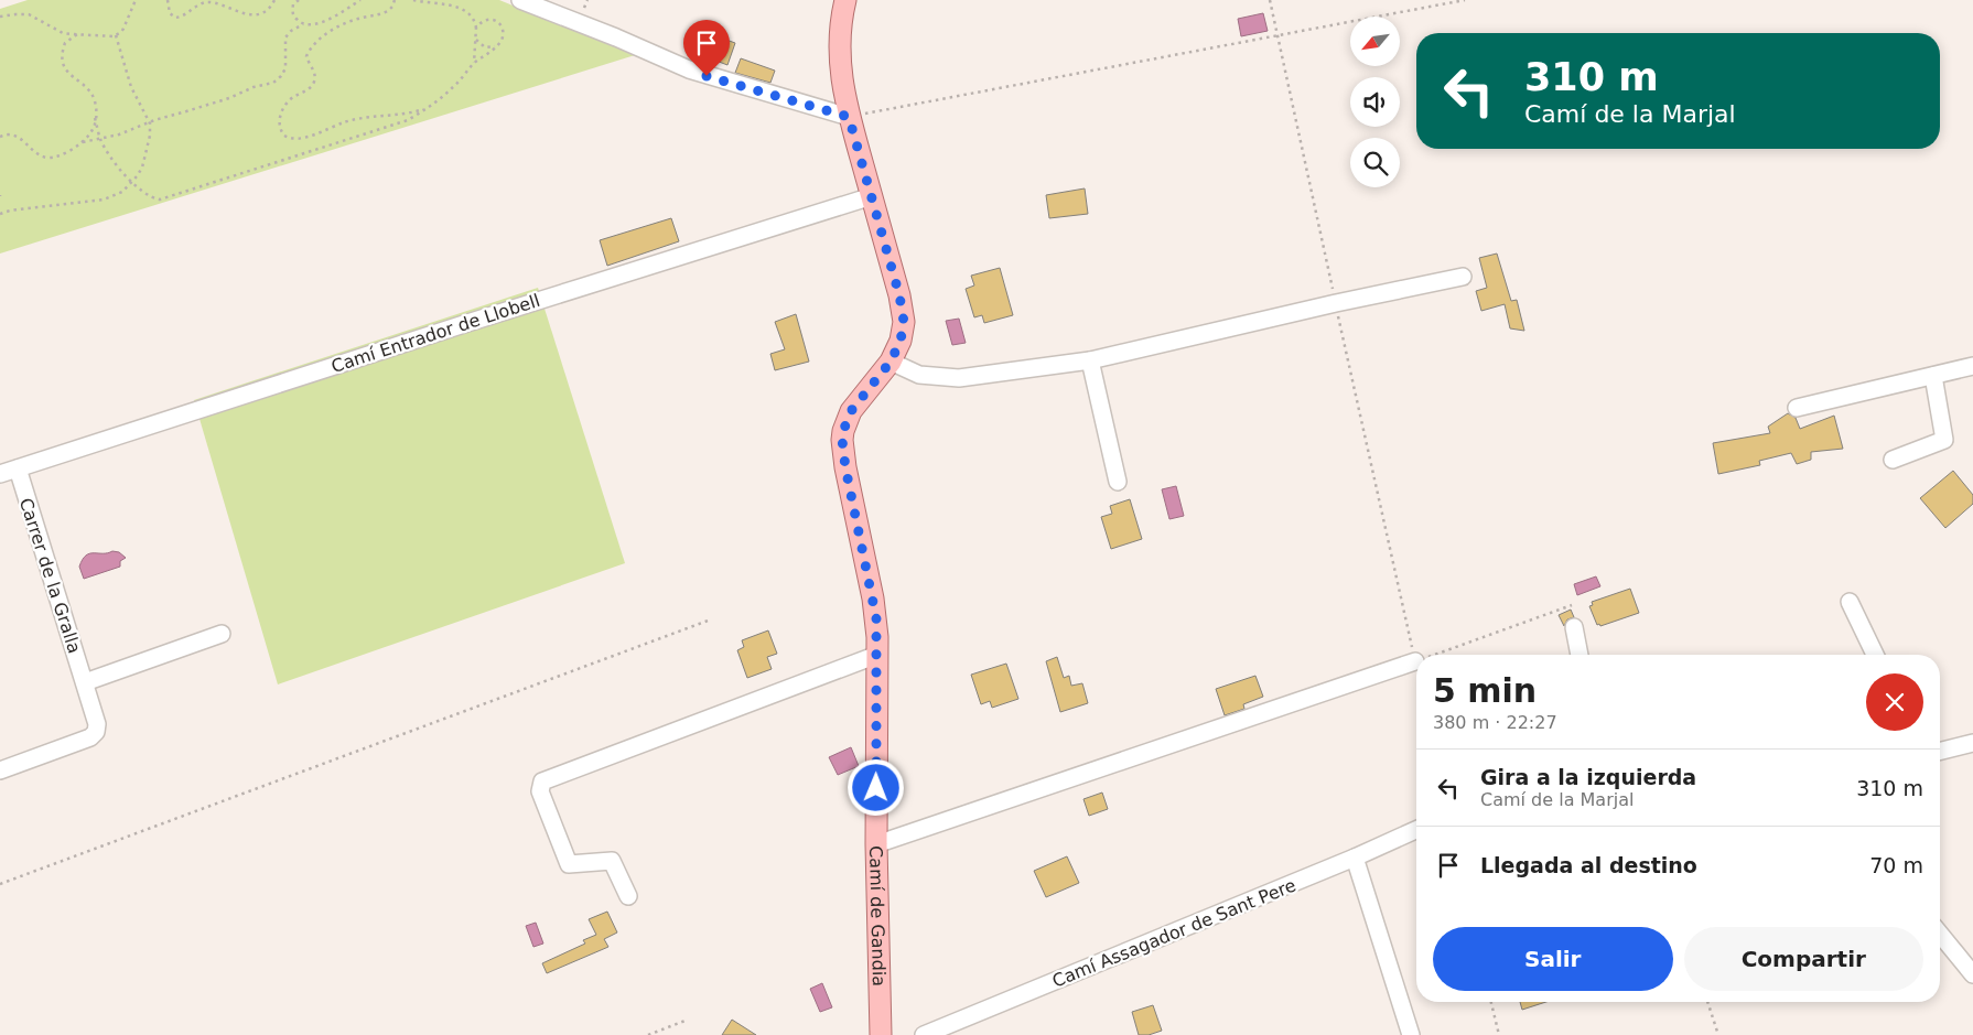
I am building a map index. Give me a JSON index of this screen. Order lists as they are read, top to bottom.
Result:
{
  "streets": {
    "main road": ["Camí de Gandia"],
    "street": ["Camí Entrador de Llobell", "Carrer de la Gralla", "Camí Assagador de Sant Pere"]
  },
  "crossings": [
    ["Camí Entrador de Llobell", "Carrer de la Gralla"],
    ["Camí Entrador de Llobell", "Camí de Gandia"]
  ],
  "north": "bottom left",
  "page": {
    "turn": ["310 m", "Camí de la Marjal"],
    "heading": ["5 min", "380 m · 22:27"],
    "list": [
      {
        "name": "Gira a la izquierda",
        "note": "Camí de la Marjal",
        "value": "310 m"
      },
      {
        "name": "Llegada al destino",
        "value": "70 m"
      }
    ],
    "buttons": ["Salir", "Compartir"]
  }
}
